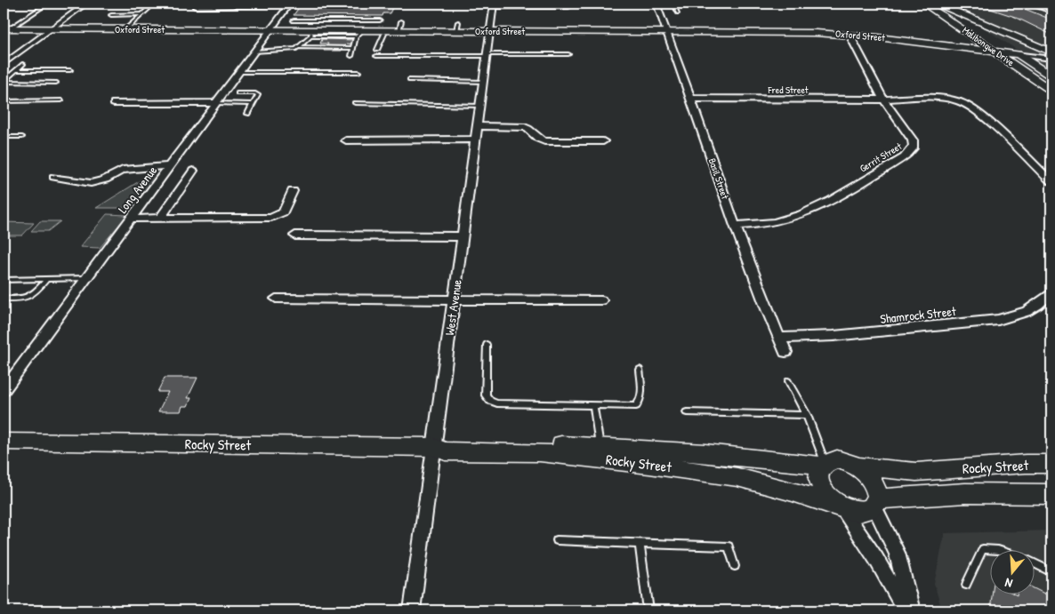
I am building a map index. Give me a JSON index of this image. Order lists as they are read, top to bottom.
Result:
{
  "streets": {
    "street": [
      "Oxford Street",
      "Malibongwe Drive",
      "Fred Street",
      "Gerrit Street",
      "Basil Street",
      "Long Avenue",
      "West Avenue",
      "Shamrock Street",
      "Rocky Street"
    ]
  },
  "crossings": [
    ["Oxford Street", "Malibongwe Drive"],
    ["Oxford Street", "Gerrit Street"],
    ["Oxford Street", "Basil Street"],
    ["Oxford Street", "Long Avenue"],
    ["Oxford Street", "West Avenue"],
    ["Fred Street", "Gerrit Street"],
    ["Fred Street", "Basil Street"],
    ["Gerrit Street", "Basil Street"],
    ["Basil Street", "Shamrock Street"],
    ["West Avenue", "Rocky Street"]
  ],
  "north": "bottom"
}
